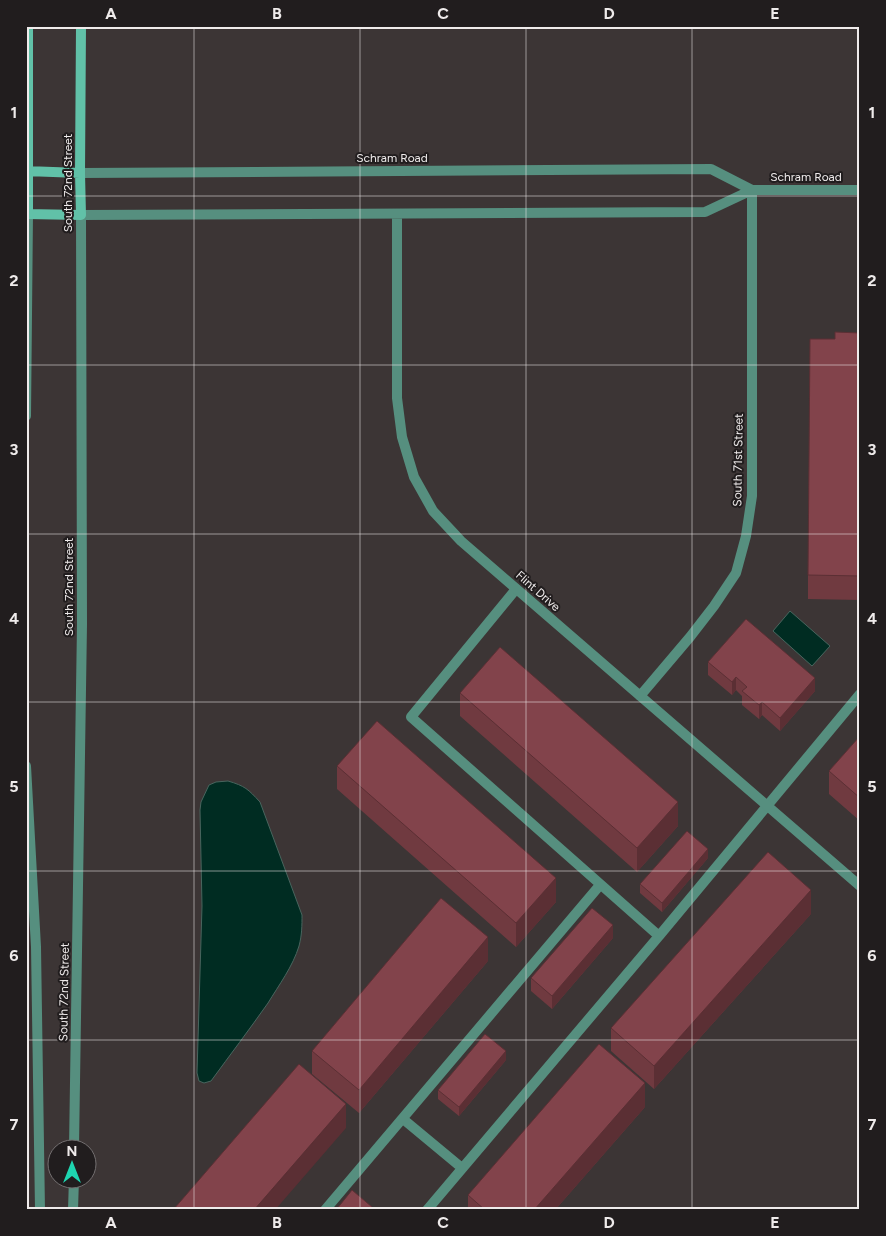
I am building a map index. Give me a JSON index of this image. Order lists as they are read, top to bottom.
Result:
{
  "streets": {
    "main road": ["Schram Road", "South 72nd Street"],
    "street": ["South 71st Street", "Flint Drive"]
  },
  "crossings": [
    ["Schram Road", "South 72nd Street"],
    ["Schram Road", "South 71st Street"],
    ["Schram Road", "Flint Drive"],
    ["South 71st Street", "Flint Drive"]
  ],
  "north": "top",
  "grid": {
    "columns": [
      "A",
      "B",
      "C",
      "D",
      "E"
    ],
    "rows": [
      "1",
      "2",
      "3",
      "4",
      "5",
      "6",
      "7"
    ]
  }
}
